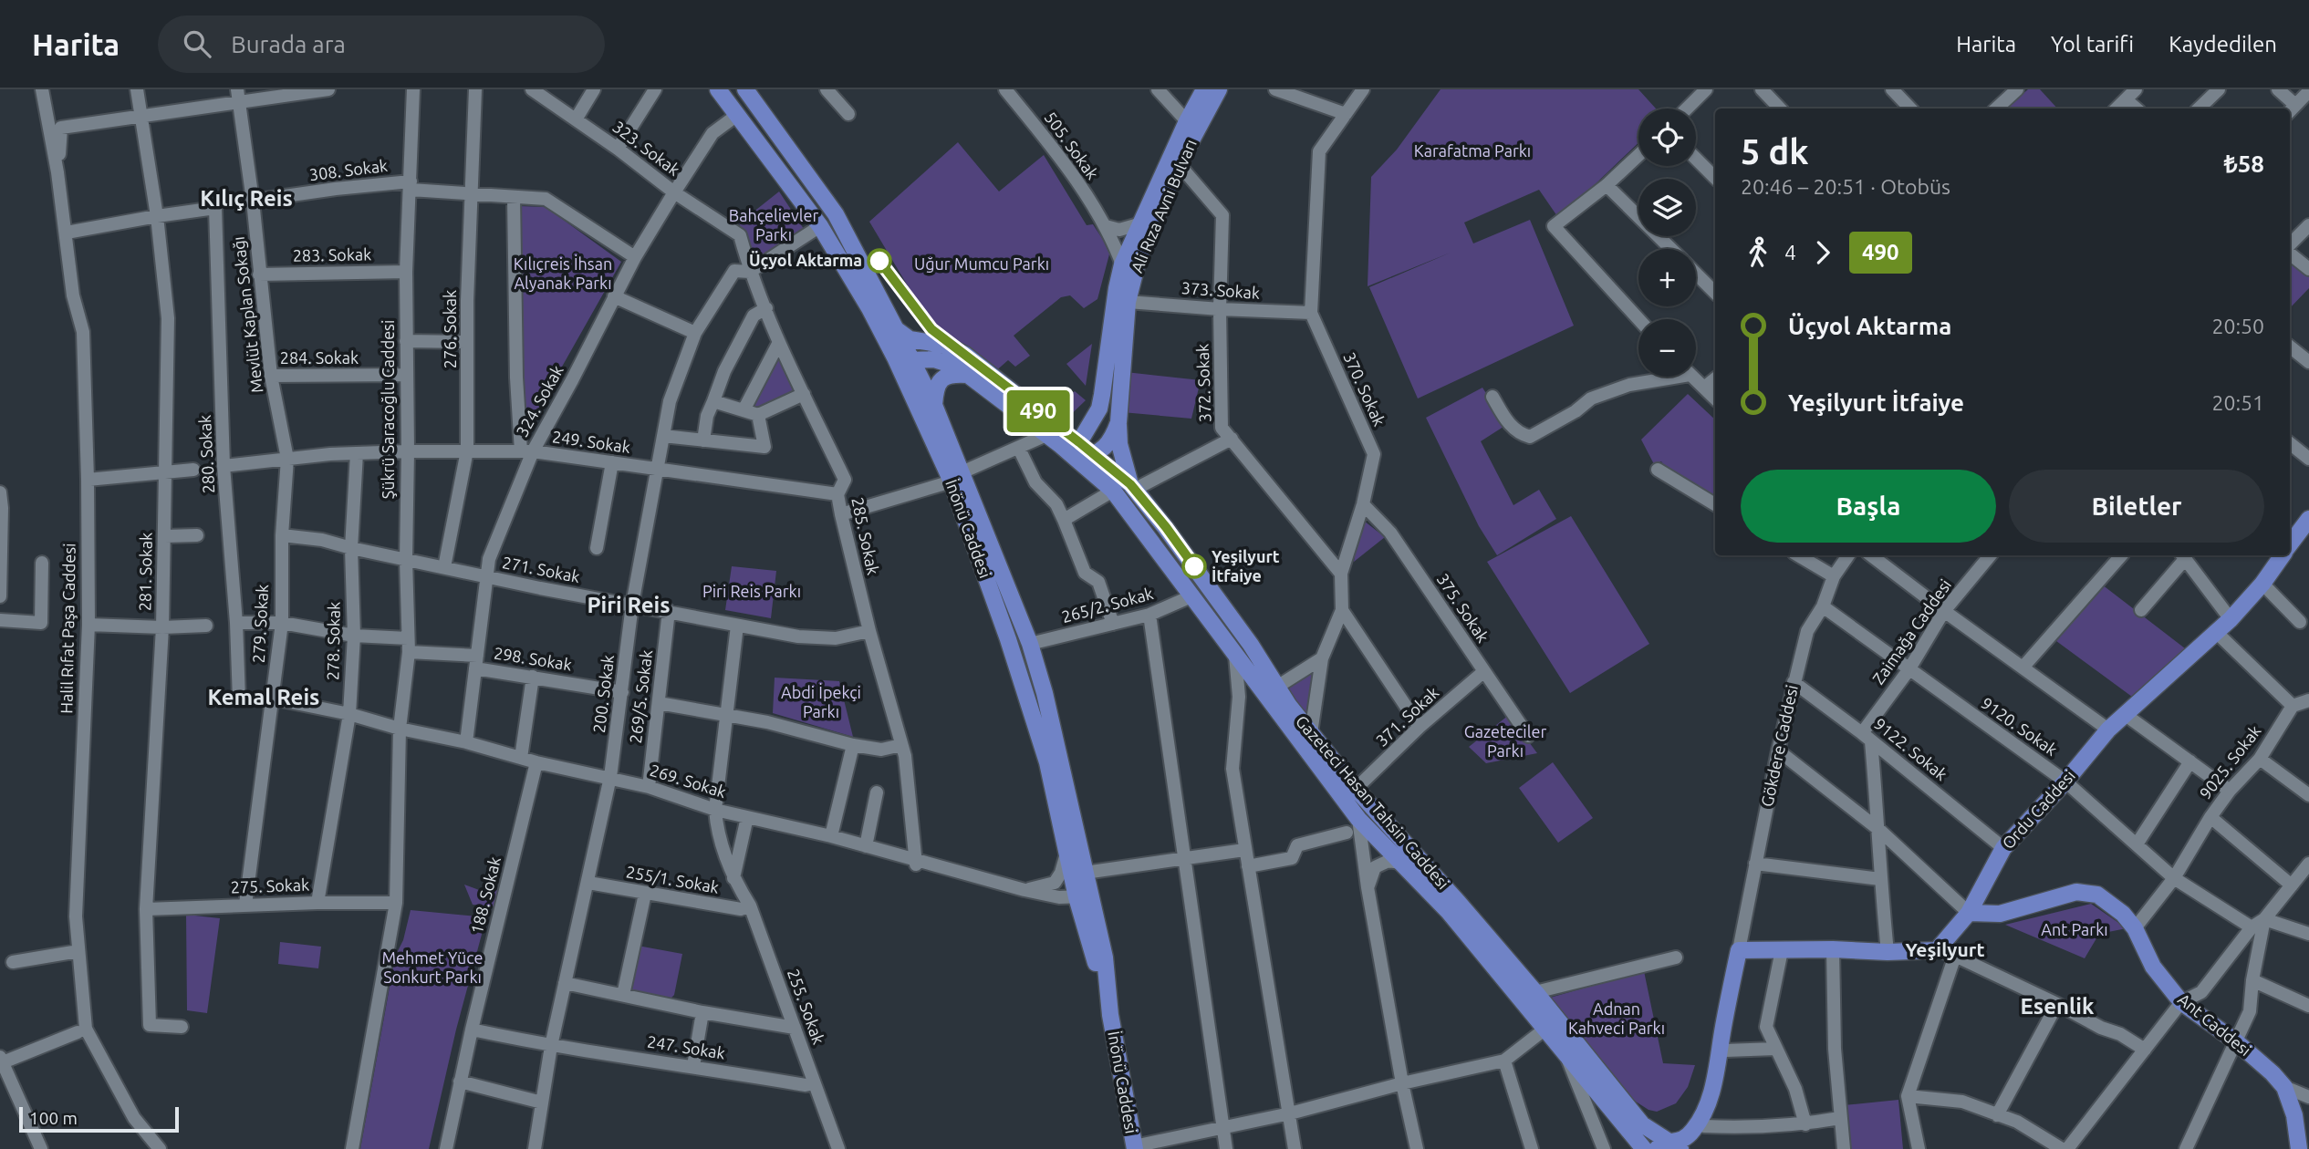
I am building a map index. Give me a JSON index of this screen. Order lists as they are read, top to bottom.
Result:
{
  "streets": {
    "main road": [
      "Ali Rıza Avni Bulvarı",
      "İnönü Caddesi",
      "Gökdere Caddesi",
      "Gazeteci Hasan Tahsin Caddesi",
      "Ordu Caddesi",
      "Ant Caddesi"
    ],
    "street": [
      "505. Sokak",
      "323. Sokak",
      "308. Sokak",
      "283. Sokak",
      "373. Sokak",
      "Mevlüt Kaplan Sokağı",
      "276. Sokak",
      "284. Sokak",
      "372. Sokak",
      "370. Sokak",
      "324. Sokak",
      "Şükrü Saracoğlu Caddesi",
      "249. Sokak",
      "280. Sokak",
      "285. Sokak",
      "271. Sokak",
      "281. Sokak",
      "265/2. Sokak",
      "375. Sokak",
      "279. Sokak",
      "Halil Rıfat Paşa Caddesi",
      "Zaimağa Caddesi",
      "278. Sokak",
      "298. Sokak",
      "200. Sokak",
      "269/5. Sokak",
      "371. Sokak",
      "9120. Sokak",
      "9122. Sokak",
      "9025. Sokak",
      "269. Sokak",
      "255/1. Sokak",
      "275. Sokak",
      "188. Sokak",
      "255. Sokak",
      "247. Sokak"
    ]
  },
  "crossings": [
    ["505. Sokak", "Ali Rıza Avni Bulvarı"],
    ["323. Sokak", "324. Sokak"],
    ["323. Sokak", "285. Sokak"],
    ["308. Sokak", "Mevlüt Kaplan Sokağı"],
    ["308. Sokak", "276. Sokak"],
    ["308. Sokak", "324. Sokak"],
    ["308. Sokak", "Şükrü Saracoğlu Caddesi"],
    ["Ali Rıza Avni Bulvarı", "373. Sokak"],
    ["Ali Rıza Avni Bulvarı", "372. Sokak"],
    ["Ali Rıza Avni Bulvarı", "Gazeteci Hasan Tahsin Caddesi"],
    ["283. Sokak", "Mevlüt Kaplan Sokağı"],
    ["283. Sokak", "Şükrü Saracoğlu Caddesi"],
    ["373. Sokak", "372. Sokak"],
    ["373. Sokak", "370. Sokak"],
    ["Mevlüt Kaplan Sokağı", "284. Sokak"],
    ["Mevlüt Kaplan Sokağı", "249. Sokak"],
    ["Mevlüt Kaplan Sokağı", "279. Sokak"],
    ["276. Sokak", "249. Sokak"],
    ["276. Sokak", "271. Sokak"],
    ["284. Sokak", "Şükrü Saracoğlu Caddesi"],
    ["372. Sokak", "370. Sokak"],
    ["370. Sokak", "375. Sokak"],
    ["370. Sokak", "Gazeteci Hasan Tahsin Caddesi"],
    ["324. Sokak", "249. Sokak"],
    ["324. Sokak", "İnönü Caddesi"],
    ["324. Sokak", "271. Sokak"],
    ["324. Sokak", "298. Sokak"],
    ["324. Sokak", "269. Sokak"],
    ["Şükrü Saracoğlu Caddesi", "249. Sokak"],
    ["Şükrü Saracoğlu Caddesi", "271. Sokak"],
    ["Şükrü Saracoğlu Caddesi", "298. Sokak"],
    ["Şükrü Saracoğlu Caddesi", "269. Sokak"],
    ["Şükrü Saracoğlu Caddesi", "275. Sokak"],
    ["249. Sokak", "280. Sokak"],
    ["249. Sokak", "285. Sokak"],
    ["249. Sokak", "279. Sokak"],
    ["249. Sokak", "278. Sokak"],
    ["249. Sokak", "200. Sokak"],
    ["280. Sokak", "281. Sokak"],
    ["280. Sokak", "298. Sokak"],
    ["İnönü Caddesi", "265/2. Sokak"],
    ["İnönü Caddesi", "269. Sokak"],
    ["İnönü Caddesi", "Gazeteci Hasan Tahsin Caddesi"],
    ["285. Sokak", "271. Sokak"],
    ["285. Sokak", "200. Sokak"],
    ["285. Sokak", "269. Sokak"],
    ["271. Sokak", "279. Sokak"],
    ["271. Sokak", "278. Sokak"],
    ["271. Sokak", "200. Sokak"],
    ["271. Sokak", "269/5. Sokak"],
    ["281. Sokak", "275. Sokak"],
    ["265/2. Sokak", "Gazeteci Hasan Tahsin Caddesi"],
    ["375. Sokak", "371. Sokak"],
    ["279. Sokak", "298. Sokak"],
    ["279. Sokak", "269. Sokak"],
    ["279. Sokak", "275. Sokak"],
    ["Zaimağa Caddesi", "9120. Sokak"],
    ["Zaimağa Caddesi", "9122. Sokak"],
    ["278. Sokak", "298. Sokak"],
    ["278. Sokak", "269. Sokak"],
    ["278. Sokak", "275. Sokak"],
    ["298. Sokak", "200. Sokak"],
    ["200. Sokak", "269. Sokak"],
    ["200. Sokak", "255/1. Sokak"],
    ["200. Sokak", "247. Sokak"],
    ["269/5. Sokak", "269. Sokak"],
    ["371. Sokak", "Gazeteci Hasan Tahsin Caddesi"],
    ["9120. Sokak", "Gökdere Caddesi"],
    ["9120. Sokak", "9025. Sokak"],
    ["9120. Sokak", "Ordu Caddesi"],
    ["Gökdere Caddesi", "9122. Sokak"],
    ["9122. Sokak", "Ordu Caddesi"],
    ["9025. Sokak", "Ant Caddesi"],
    ["269. Sokak", "188. Sokak"],
    ["269. Sokak", "255. Sokak"],
    ["Ordu Caddesi", "Ant Caddesi"],
    ["255/1. Sokak", "255. Sokak"],
    ["188. Sokak", "247. Sokak"],
    ["255. Sokak", "247. Sokak"]
  ],
  "districts": [
    "Kılıç Reis",
    "Piri Reis",
    "Kemal Reis",
    "Yeşilyurt",
    "Esenlik"
  ],
  "parks": [
    "Karafatma Parkı",
    "Bahçelievler Parkı",
    "Kılıçreis İhsan Alyanak Parkı",
    "Uğur Mumcu Parkı",
    "Piri Reis Parkı",
    "Abdi İpekçi Parkı",
    "Gazeteciler Parkı",
    "Ant Parkı",
    "Mehmet Yüce Sonkurt Parkı",
    "Adnan Kahveci Parkı"
  ],
  "places": ["Üçyol Aktarma", "Yeşilyurt İtfaiye"],
  "lines": ["bus line 490"],
  "scale_bar": "100 m",
  "page": {
    "header": "Harita",
    "search": "Burada ara",
    "nav": ["Harita", "Yol tarifi", "Kaydedilen"],
    "on_map": "490",
    "map_buttons": ["+", "−"],
    "heading": ["5 dk", "20:46 – 20:51 · Otobüs", "₺58"],
    "legs": ["4", "490"],
    "list": [
      {
        "name": "Üçyol Aktarma",
        "value": "20:50"
      },
      {
        "name": "Yeşilyurt İtfaiye",
        "value": "20:51"
      }
    ],
    "buttons": ["Başla", "Biletler"],
    "scale": "100 m"
  }
}
